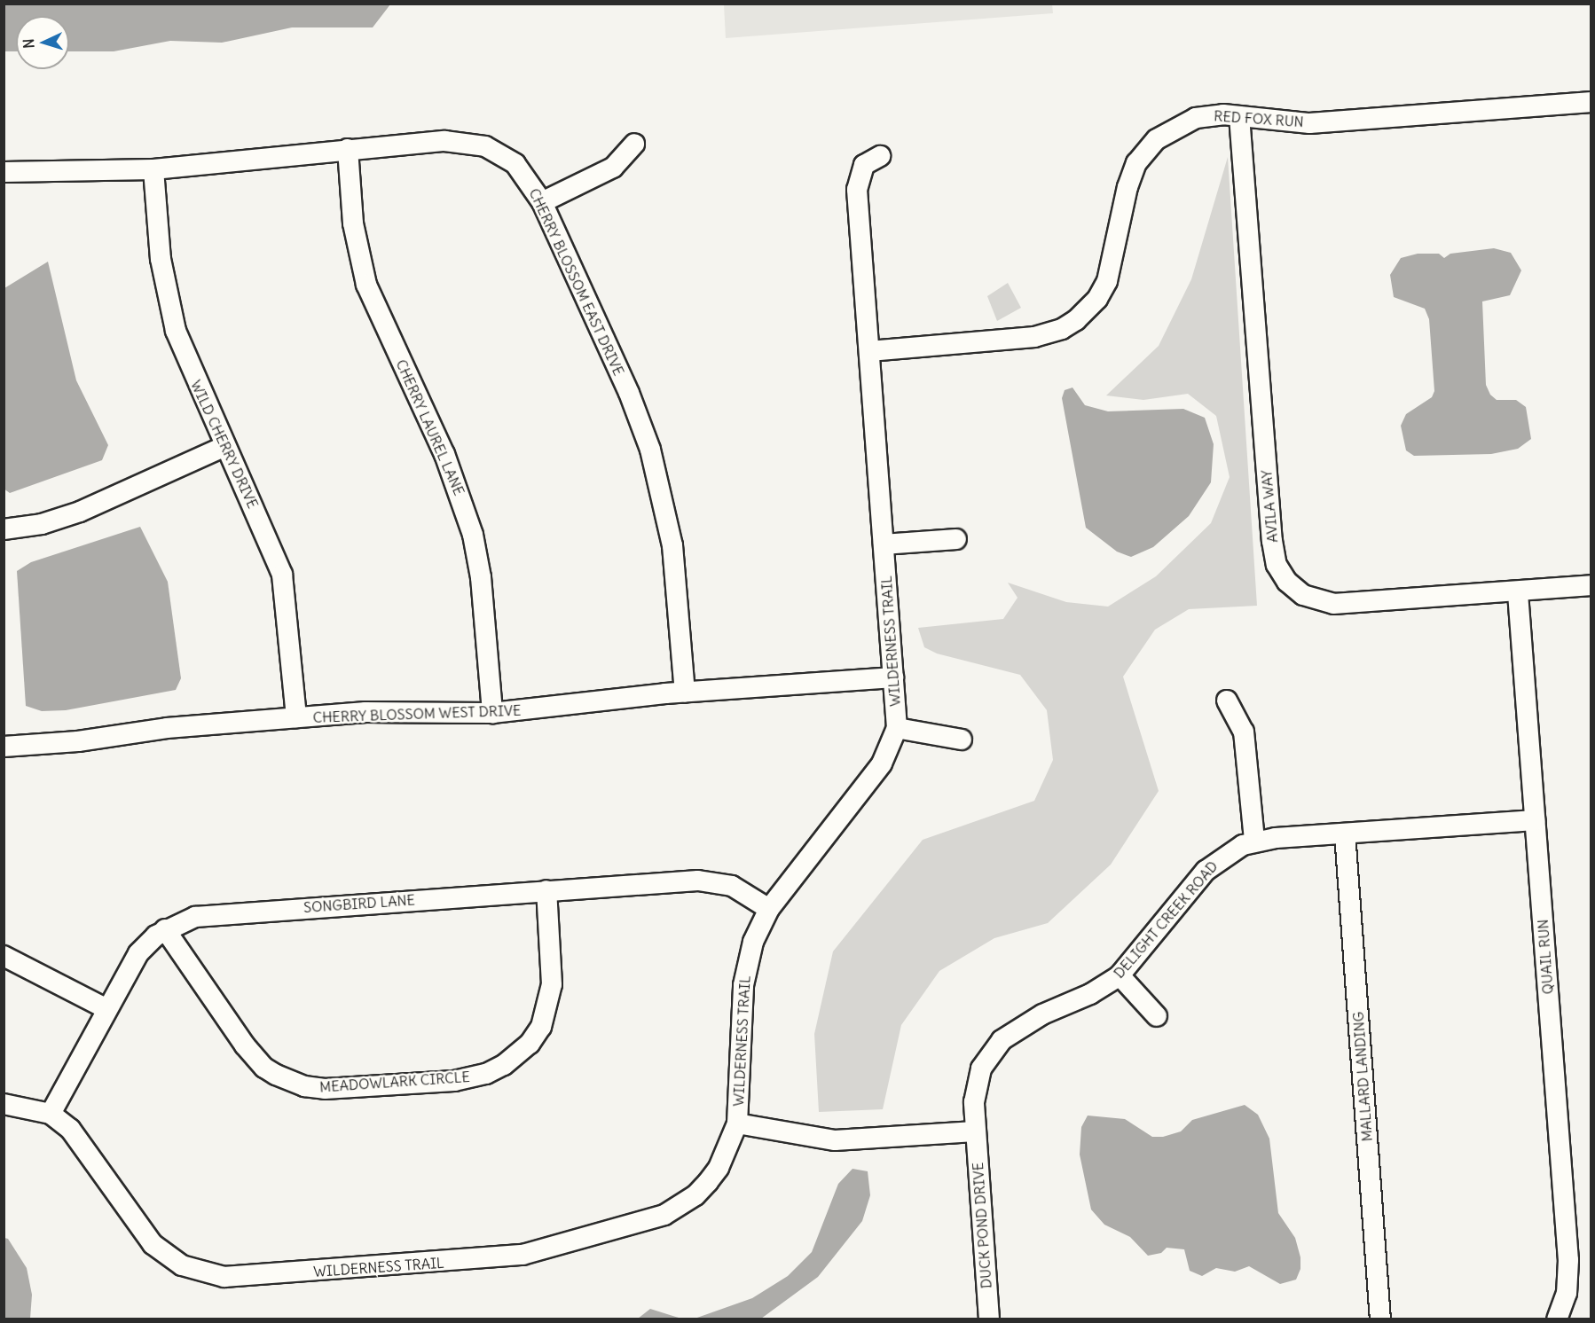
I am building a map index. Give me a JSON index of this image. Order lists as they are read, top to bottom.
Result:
{
  "streets": {
    "street": [
      "RED FOX RUN",
      "CHERRY BLOSSOM EAST DRIVE",
      "CHERRY LAUREL LANE",
      "WILD CHERRY DRIVE",
      "AVILA WAY",
      "WILDERNESS TRAIL",
      "CHERRY BLOSSOM WEST DRIVE",
      "SONGBIRD LANE",
      "DELIGHT CREEK ROAD",
      "QUAIL RUN",
      "MALLARD LANDING",
      "MEADOWLARK CIRCLE",
      "DUCK POND DRIVE"
    ]
  },
  "crossings": [
    ["RED FOX RUN", "AVILA WAY"],
    ["RED FOX RUN", "WILDERNESS TRAIL"],
    ["CHERRY BLOSSOM EAST DRIVE", "CHERRY LAUREL LANE"],
    ["CHERRY BLOSSOM EAST DRIVE", "WILD CHERRY DRIVE"],
    ["CHERRY BLOSSOM EAST DRIVE", "CHERRY BLOSSOM WEST DRIVE"],
    ["CHERRY LAUREL LANE", "CHERRY BLOSSOM WEST DRIVE"],
    ["WILD CHERRY DRIVE", "CHERRY BLOSSOM WEST DRIVE"],
    ["AVILA WAY", "QUAIL RUN"],
    ["WILDERNESS TRAIL", "CHERRY BLOSSOM WEST DRIVE"],
    ["WILDERNESS TRAIL", "SONGBIRD LANE"],
    ["SONGBIRD LANE", "MEADOWLARK CIRCLE"],
    ["DELIGHT CREEK ROAD", "QUAIL RUN"],
    ["DELIGHT CREEK ROAD", "MALLARD LANDING"],
    ["DELIGHT CREEK ROAD", "DUCK POND DRIVE"]
  ],
  "north": "left"
}
